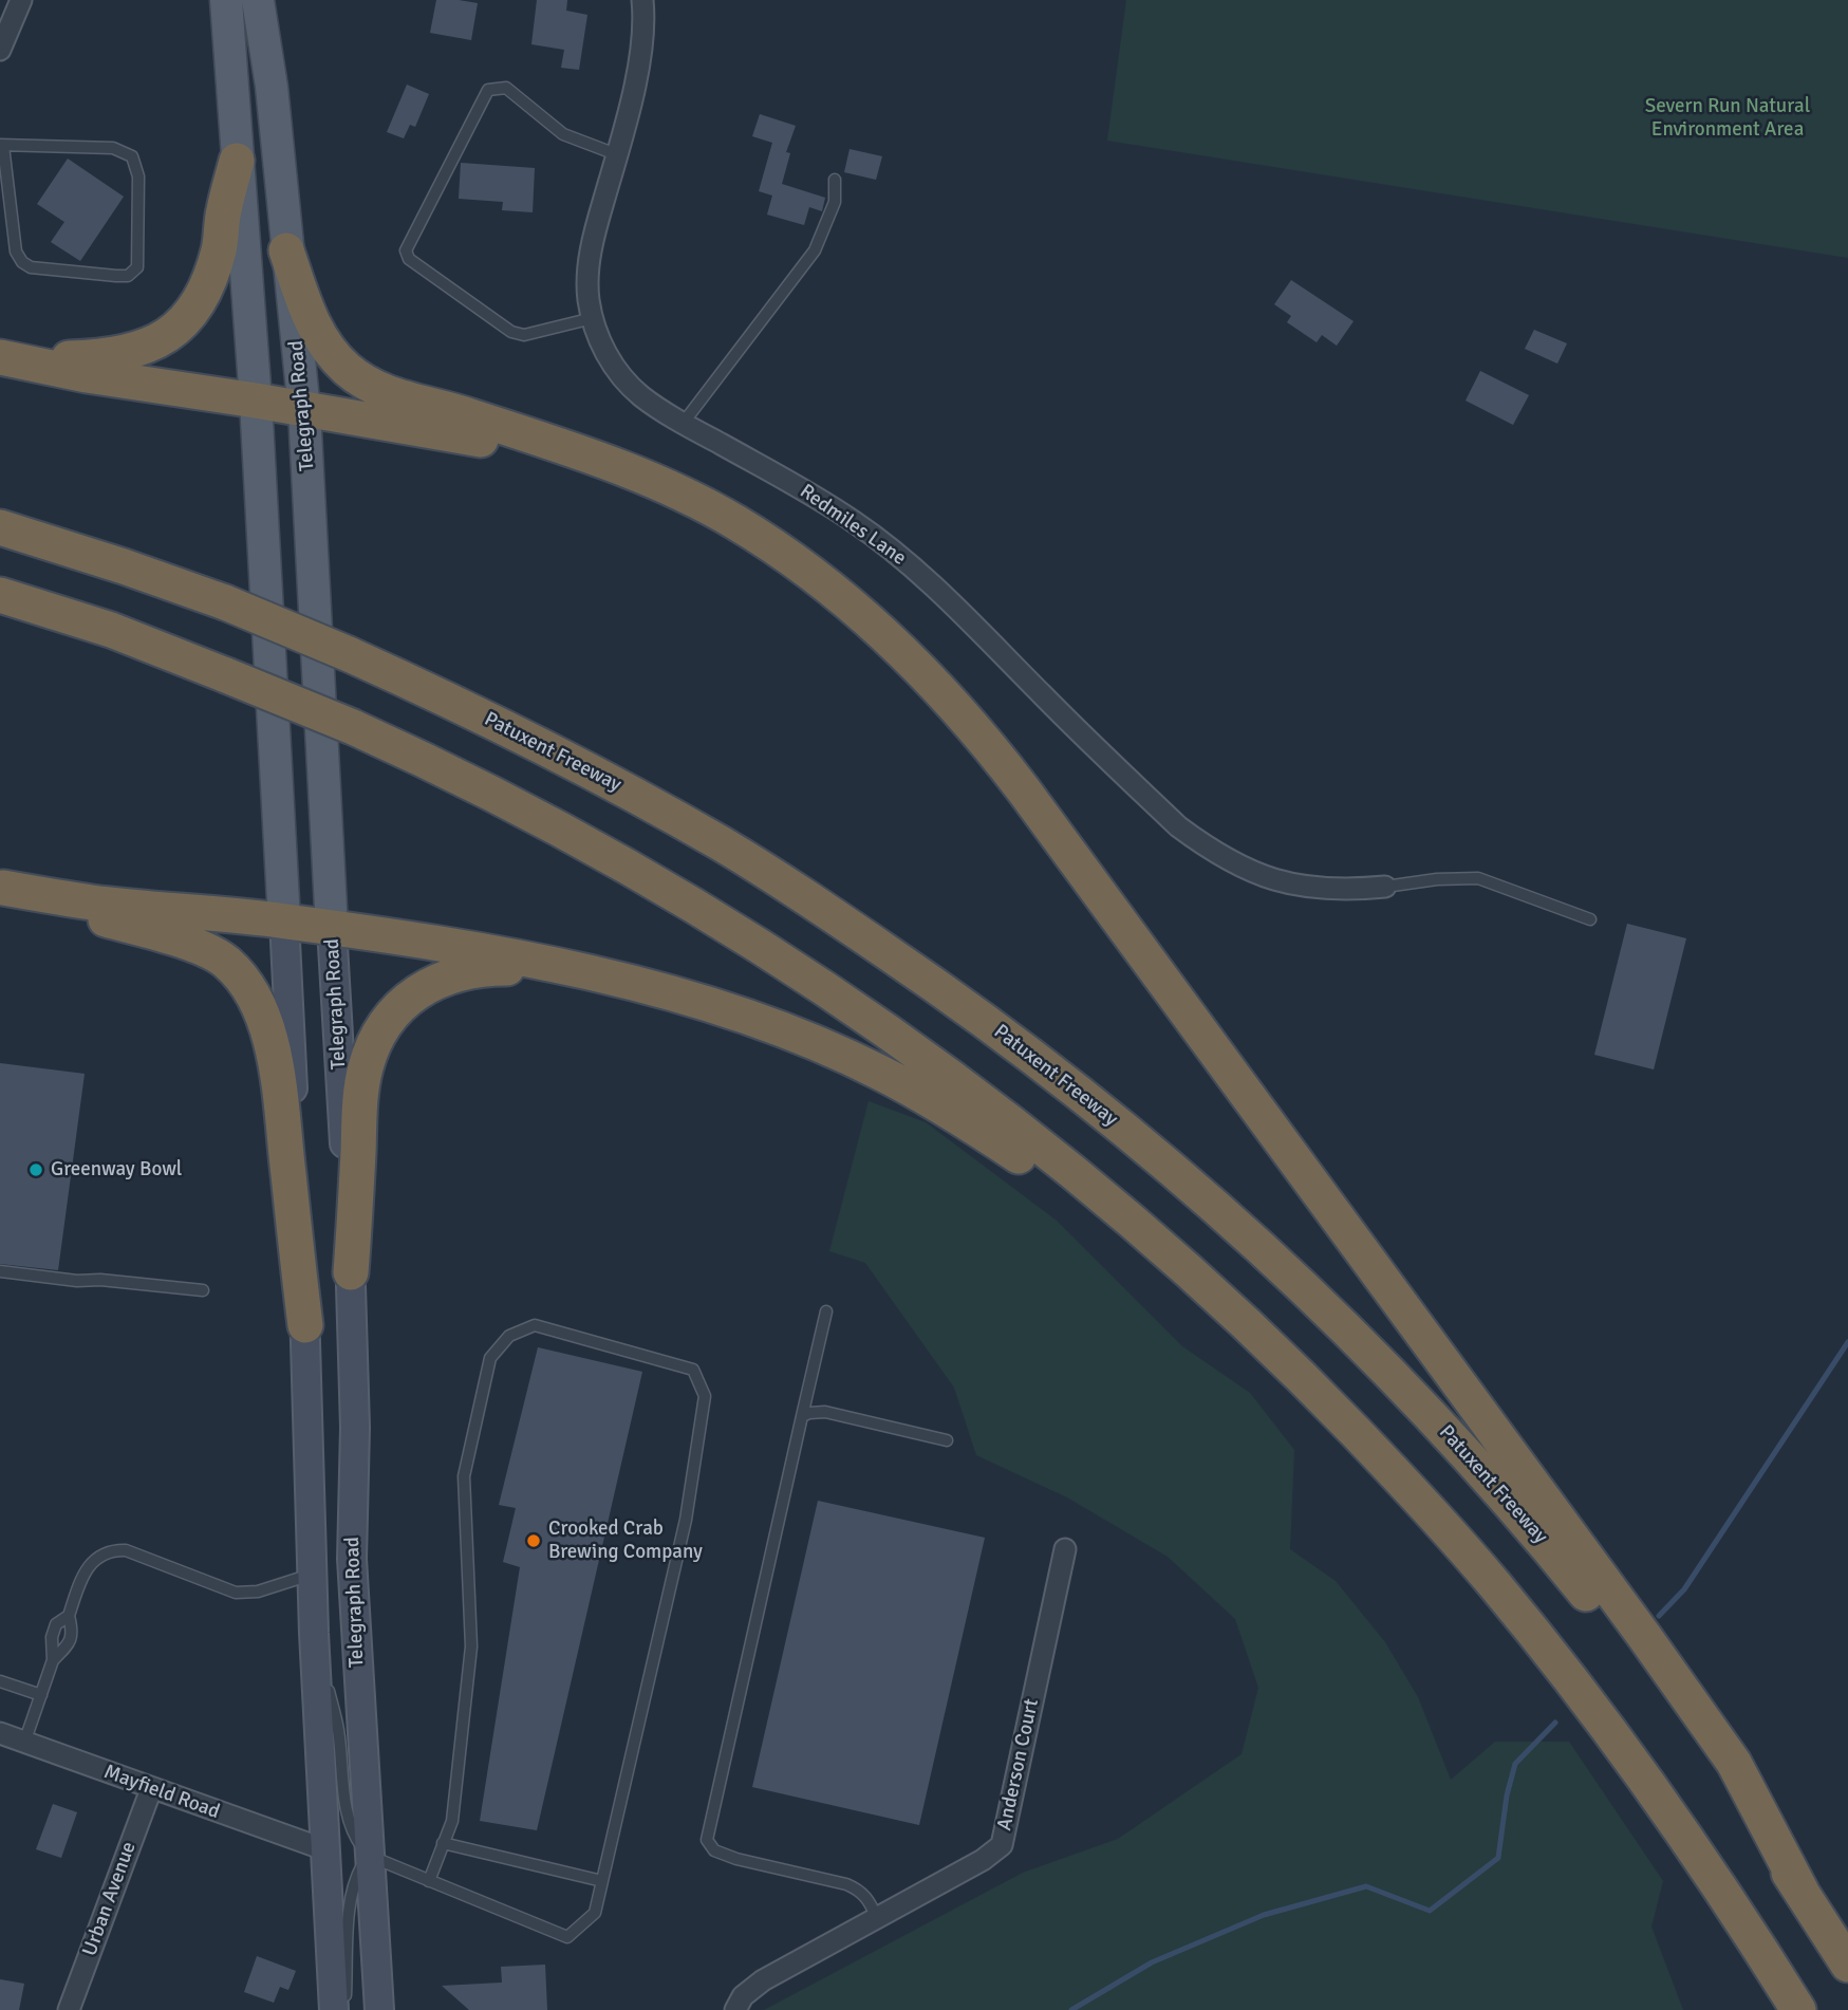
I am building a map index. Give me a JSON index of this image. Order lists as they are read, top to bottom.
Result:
{
  "streets": {
    "highway": ["Patuxent Freeway"],
    "main road": ["Telegraph Road"],
    "street": [
      "Redmiles Lane",
      "Anderson Court",
      "Mayfield Road",
      "Urban Avenue"
    ]
  },
  "crossings": [
    ["Telegraph Road", "Mayfield Road"],
    ["Mayfield Road", "Urban Avenue"]
  ],
  "parks": ["Severn Run Natural Environment Area"],
  "places": ["Greenway Bowl", "Crooked Crab Brewing Company"]
}
